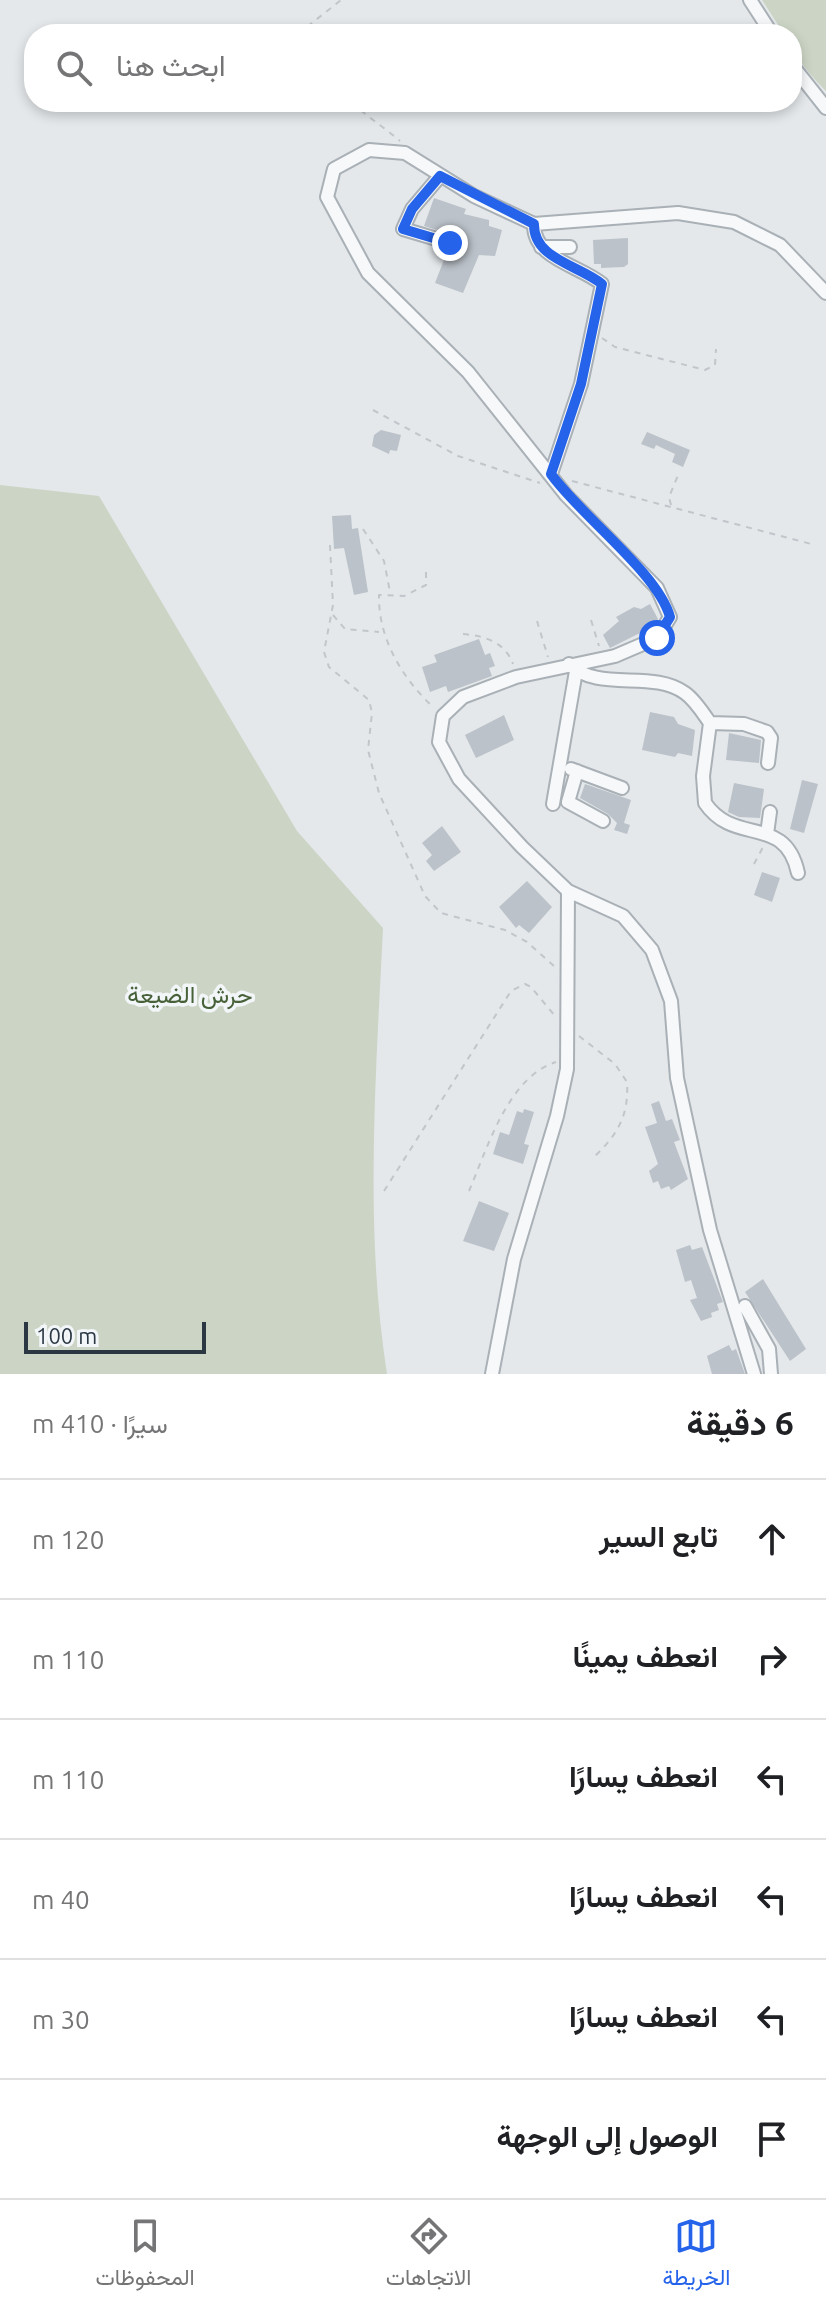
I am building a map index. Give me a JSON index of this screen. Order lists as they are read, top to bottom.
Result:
{
  "parks": ["حرش الضيعة"],
  "scale_bar": "100 m",
  "page": {
    "search": "ابحث هنا",
    "scale": "100 m",
    "heading": ["6 دقيقة", "سيرًا · 410 m"],
    "list": [
      ["تابع السير", "120 m"],
      ["انعطف يمينًا", "110 m"],
      ["انعطف يسارًا", "110 m"],
      ["انعطف يسارًا", "40 m"],
      ["انعطف يسارًا", "30 m"],
      "الوصول إلى الوجهة"
    ],
    "nav": ["الخريطة", "الاتجاهات", "المحفوظات"]
  }
}
